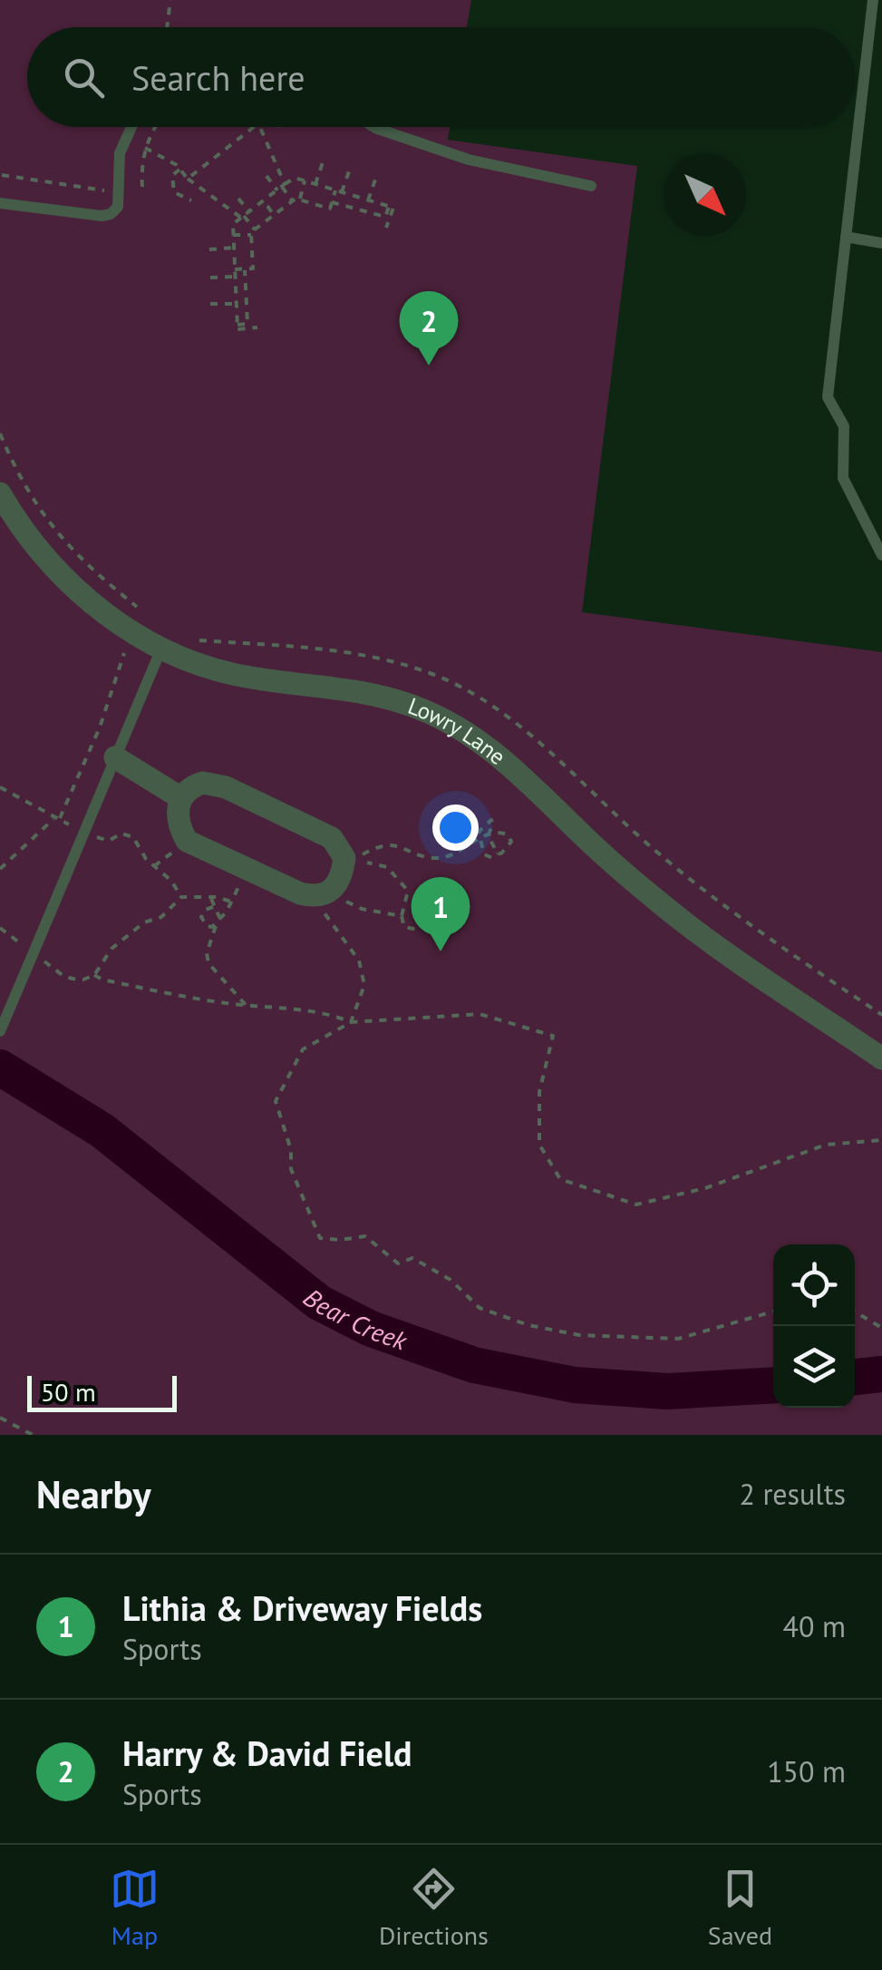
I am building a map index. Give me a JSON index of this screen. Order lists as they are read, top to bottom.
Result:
{
  "streets": {
    "street": ["Lowry Lane"]
  },
  "water": ["Bear Creek"],
  "scale_bar": "50 m",
  "north": "bottom right",
  "page": {
    "search": "Search here",
    "pins": ["2", "1"],
    "scale": "50 m",
    "heading": ["Nearby", "2 results"],
    "list": [
      {
        "mark": "1",
        "name": "Lithia & Driveway Fields",
        "note": "Sports",
        "value": "40 m"
      },
      {
        "mark": "2",
        "name": "Harry & David Field",
        "note": "Sports",
        "value": "150 m"
      }
    ],
    "nav": ["Map", "Directions", "Saved"]
  }
}
